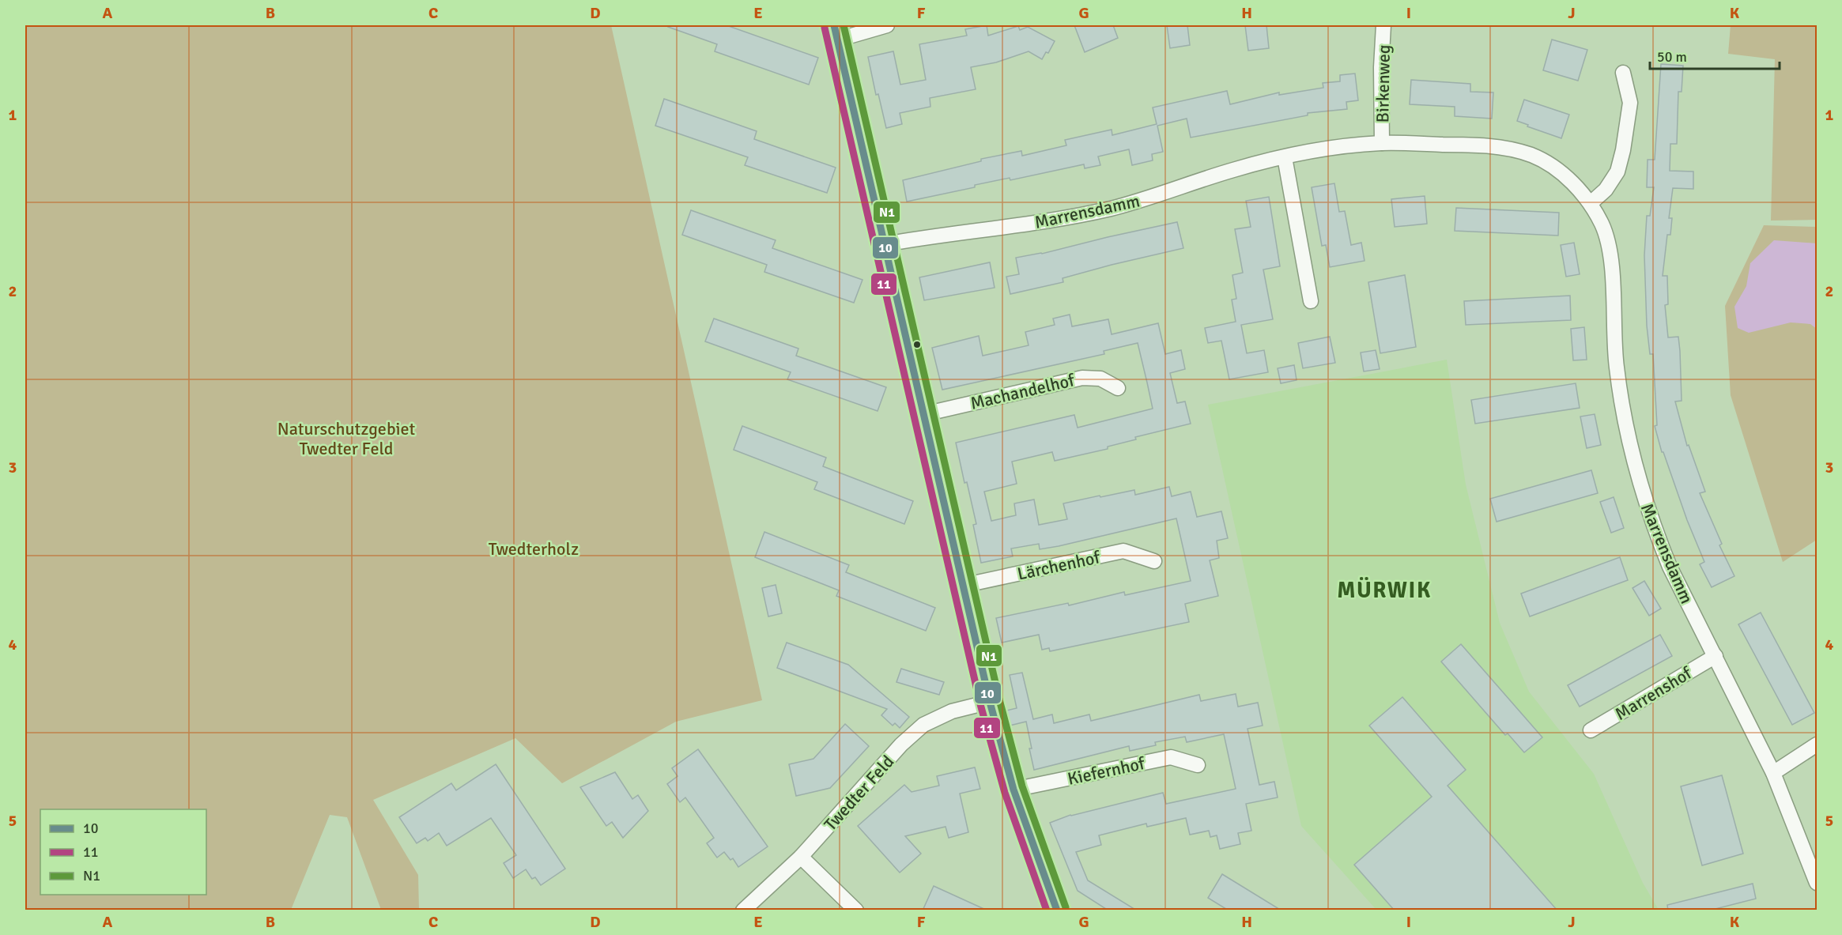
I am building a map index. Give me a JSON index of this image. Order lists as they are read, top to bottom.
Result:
{
  "streets": {
    "street": [
      "Birkenweg",
      "Marrensdamm",
      "Machandelhof",
      "Lärchenhof",
      "Marrenshof",
      "Kiefernhof",
      "Twedter Feld"
    ]
  },
  "crossings": [
    ["Birkenweg", "Marrensdamm"],
    ["Marrensdamm", "Marrenshof"]
  ],
  "districts": ["MÜRWIK"],
  "parks": ["Naturschutzgebiet Twedter Feld", "Twedterholz"],
  "lines": ["transit line 10", "transit line N1", "transit line 11"],
  "legend": ["10", "11", "N1"],
  "scale_bar": "50 m",
  "grid": {
    "columns": [
      "A",
      "B",
      "C",
      "D",
      "E",
      "F",
      "G",
      "H",
      "I",
      "J",
      "K"
    ],
    "rows": [
      "1",
      "2",
      "3",
      "4",
      "5"
    ]
  }
}
